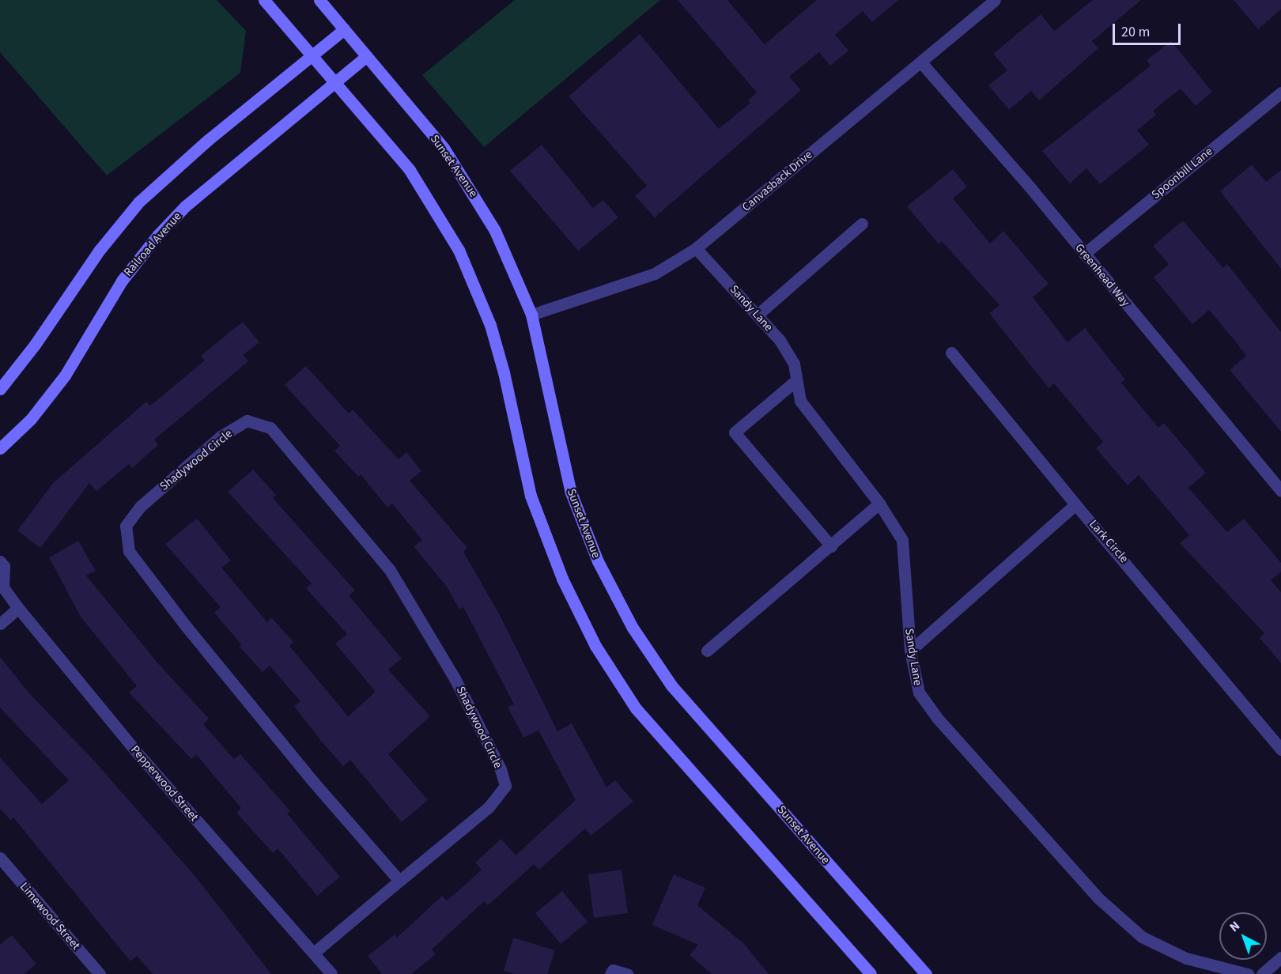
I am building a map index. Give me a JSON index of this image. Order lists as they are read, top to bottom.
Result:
{
  "streets": {
    "main road": ["Sunset Avenue", "Railroad Avenue"],
    "street": [
      "Spoonbill Lane",
      "Canvasback Drive",
      "Greenhead Way",
      "Sandy Lane",
      "Shadywood Circle",
      "Lark Circle",
      "Pepperwood Street",
      "Limewood Street"
    ]
  },
  "crossings": [
    ["Sunset Avenue", "Canvasback Drive"],
    ["Sunset Avenue", "Railroad Avenue"],
    ["Spoonbill Lane", "Greenhead Way"],
    ["Canvasback Drive", "Greenhead Way"],
    ["Canvasback Drive", "Sandy Lane"],
    ["Shadywood Circle", "Pepperwood Street"]
  ],
  "scale_bar": "20 m",
  "north": "top left"
}
